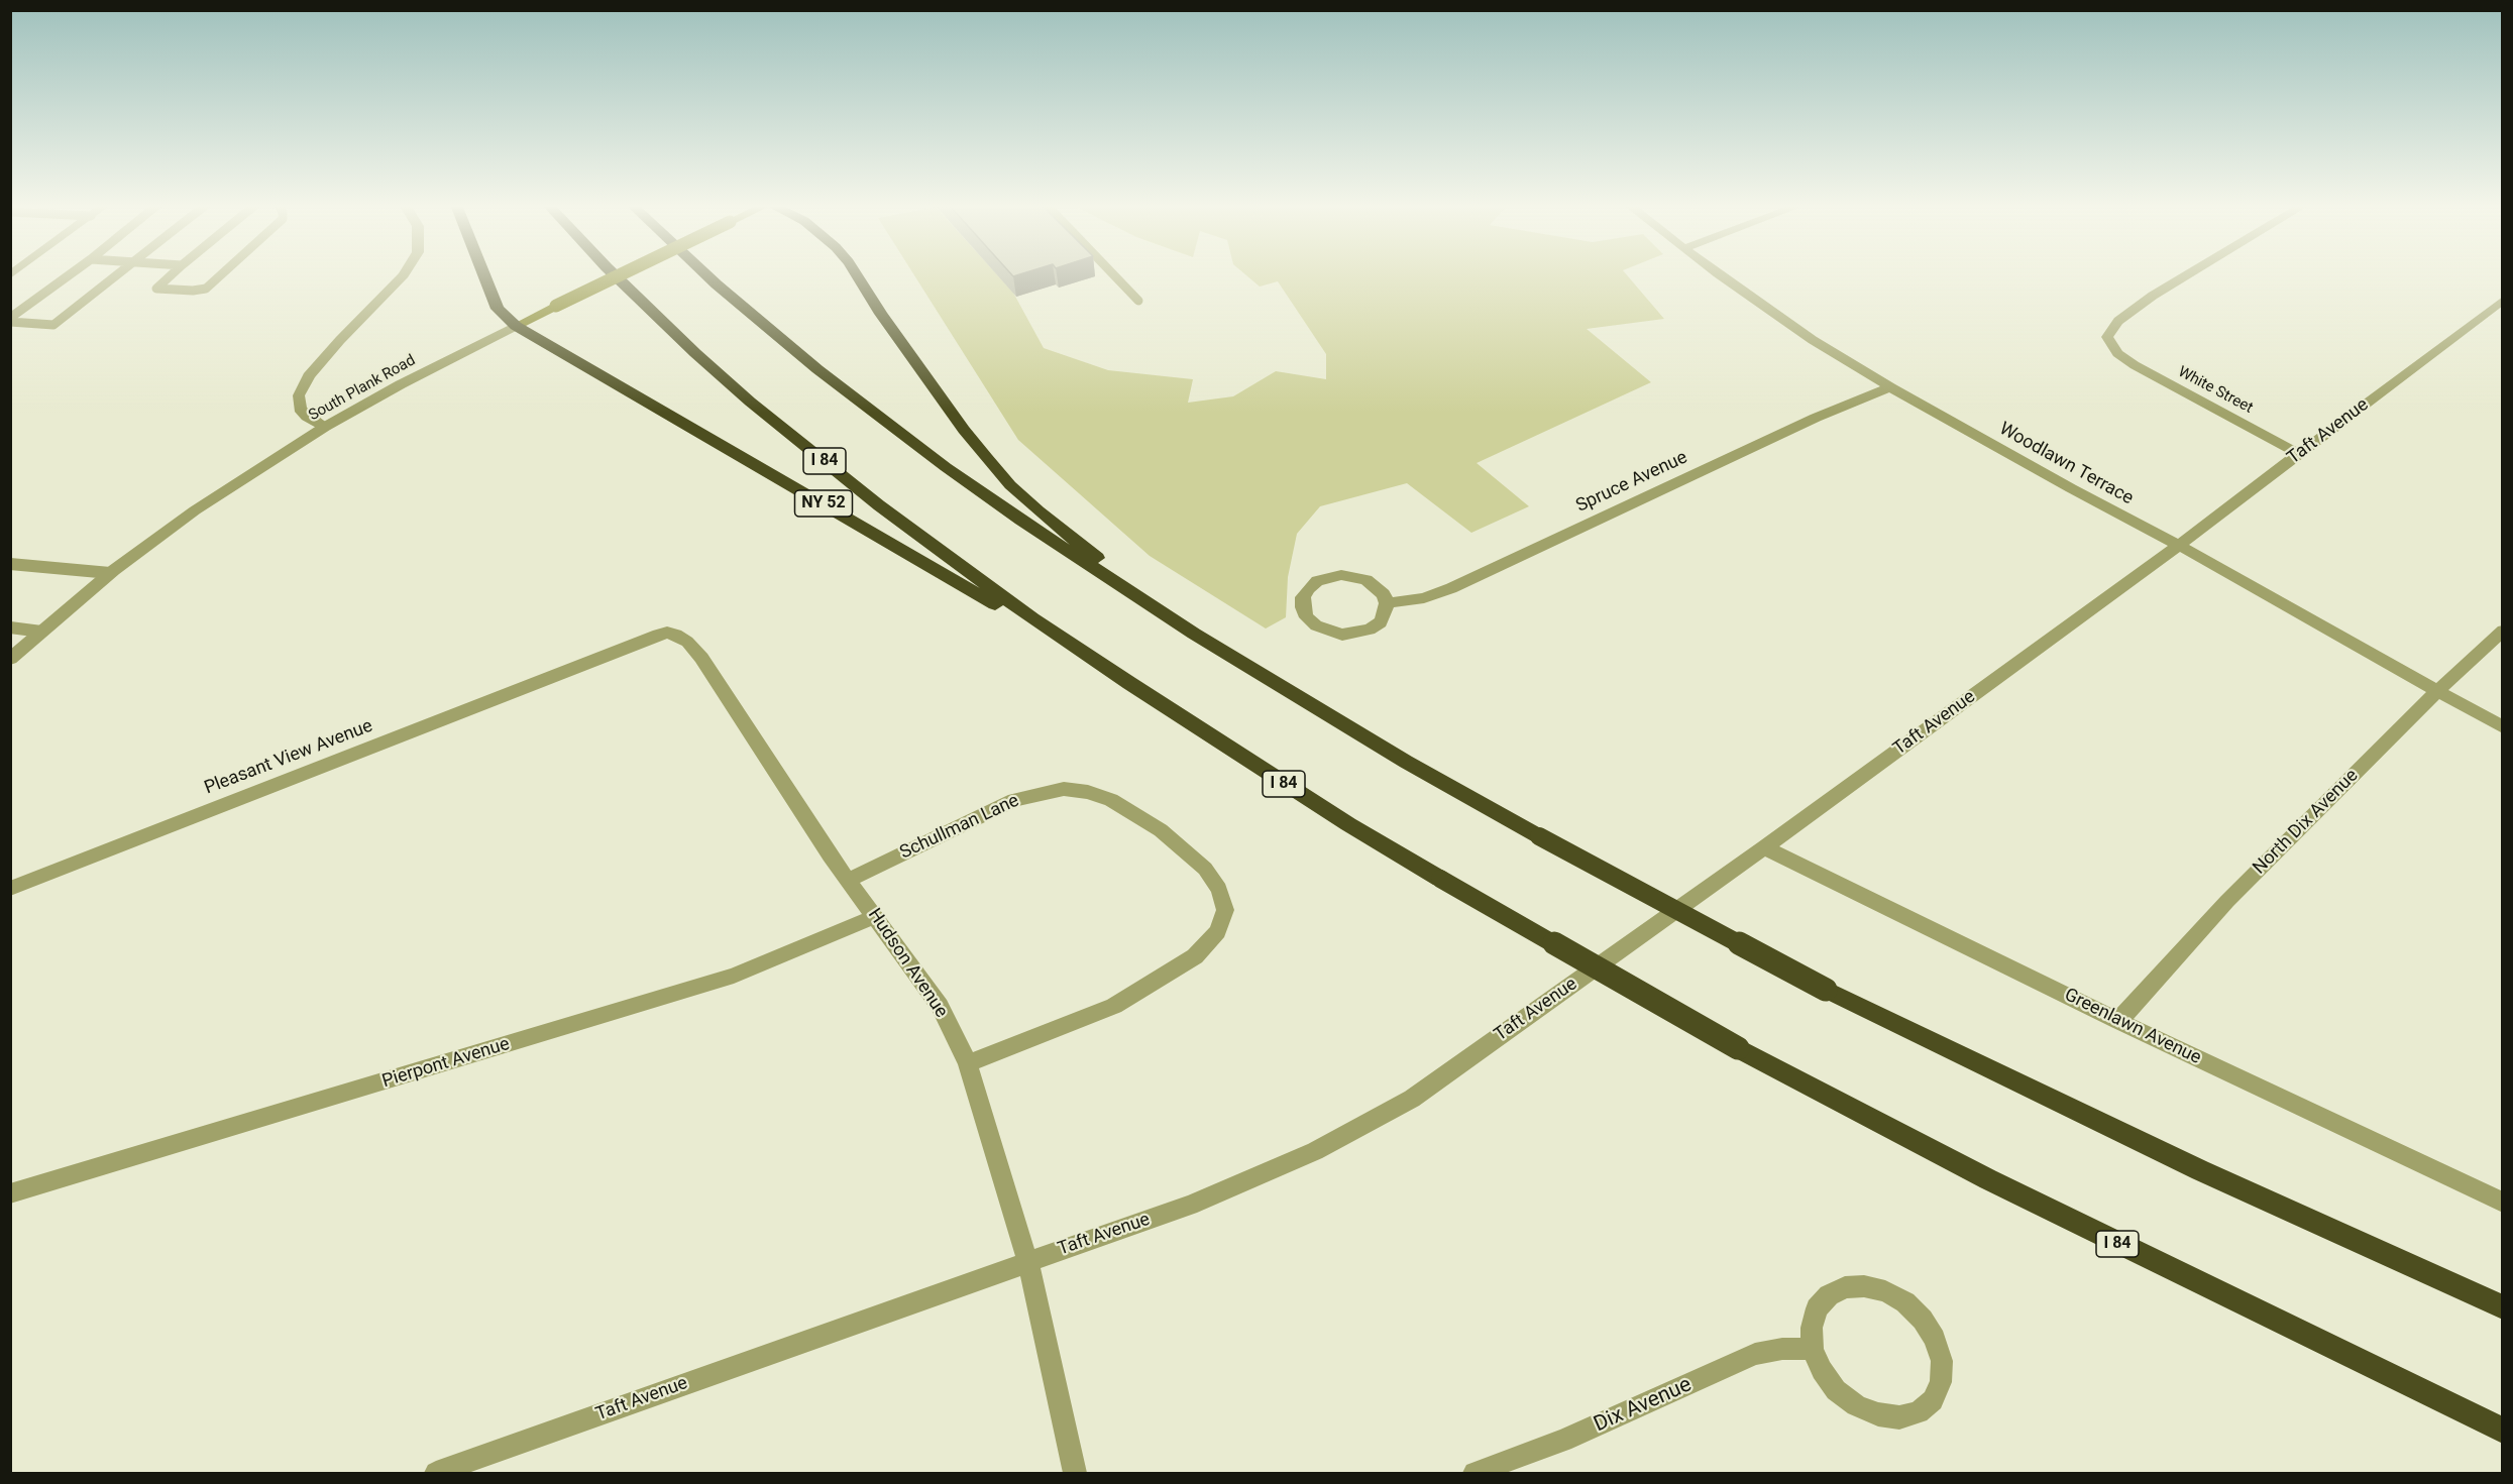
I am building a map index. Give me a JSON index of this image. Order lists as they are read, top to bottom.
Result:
{
  "streets": {
    "highway": ["I 84", "NY 52"],
    "main road": ["South Plank Road"],
    "street": [
      "White Street",
      "Taft Avenue",
      "Woodlawn Terrace",
      "Spruce Avenue",
      "Pleasant View Avenue",
      "North Dix Avenue",
      "Schullman Lane",
      "Hudson Avenue",
      "Greenlawn Avenue",
      "Pierpont Avenue",
      "Dix Avenue"
    ]
  },
  "crossings": [
    ["South Plank Road", "NY 52"],
    ["White Street", "Taft Avenue"],
    ["Taft Avenue", "Woodlawn Terrace"],
    ["Taft Avenue", "Hudson Avenue"],
    ["Taft Avenue", "Greenlawn Avenue"],
    ["I 84", "NY 52"],
    ["Woodlawn Terrace", "Spruce Avenue"],
    ["Woodlawn Terrace", "North Dix Avenue"],
    ["Pleasant View Avenue", "Hudson Avenue"],
    ["North Dix Avenue", "Greenlawn Avenue"],
    ["Schullman Lane", "Hudson Avenue"],
    ["Hudson Avenue", "Pierpont Avenue"]
  ]
}
